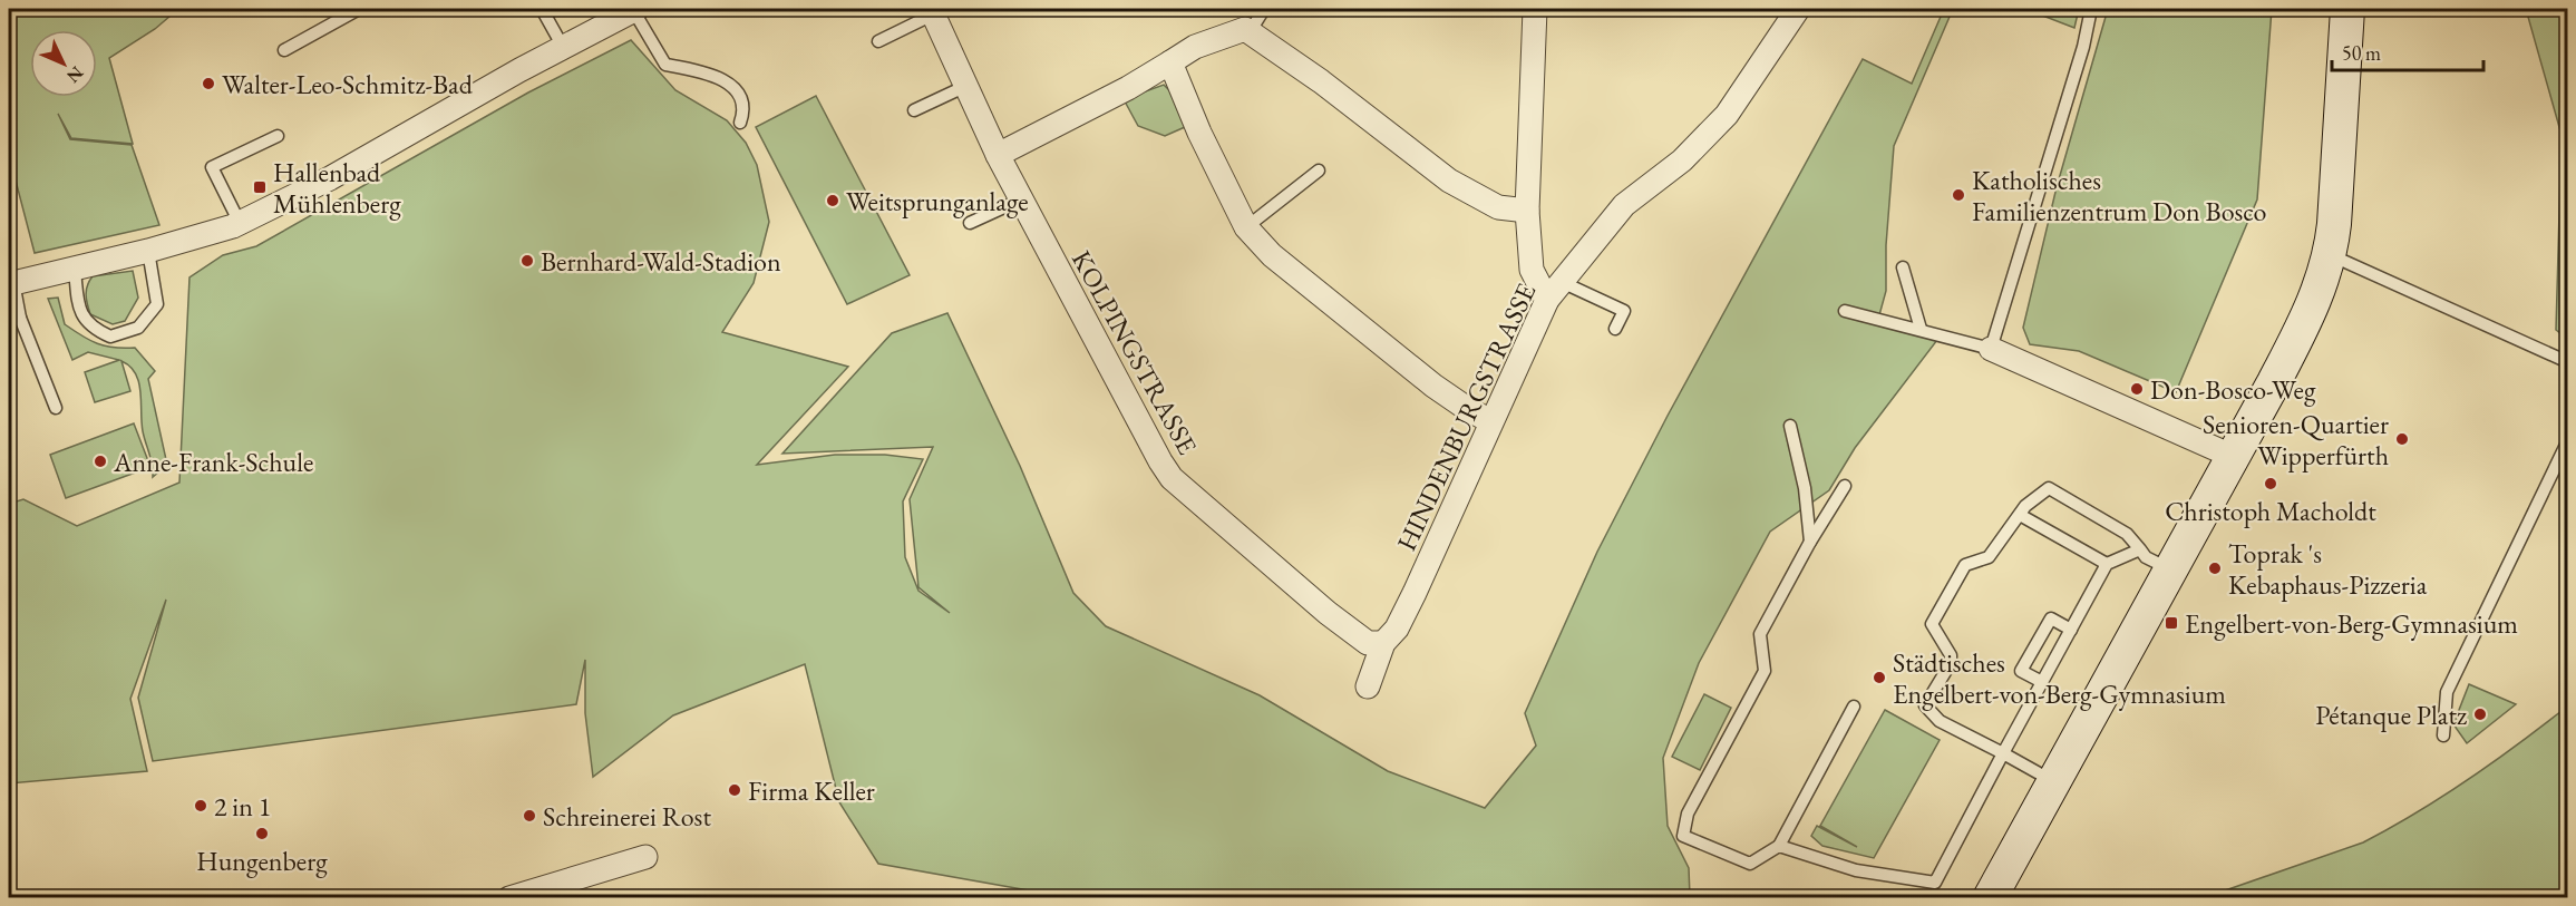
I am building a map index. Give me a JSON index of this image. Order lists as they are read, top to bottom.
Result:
{
  "streets": {
    "street": ["KOLPINGSTRASSE", "HINDENBURGSTRASSE"]
  },
  "crossings": [
    ["KOLPINGSTRASSE", "HINDENBURGSTRASSE"]
  ],
  "places": {
    "other": [
      "Walter-Leo-Schmitz-Bad",
      "Katholisches Familienzentrum Don Bosco",
      "Weitsprunganlage",
      "Bernhard-Wald-Stadion",
      "Don-Bosco-Weg",
      "Senioren-Quartier Wipperfürth",
      "Anne-Frank-Schule",
      "Christoph Macholdt",
      "Toprak 's Kebaphaus-Pizzeria",
      "Städtisches Engelbert-von-Berg-Gymnasium",
      "Pétanque Platz",
      "Firma Keller",
      "2 in 1",
      "Schreinerei Rost",
      "Hungenberg"
    ],
    "transit": ["Hallenbad Mühlenberg", "Engelbert-von-Berg-Gymnasium"]
  },
  "scale_bar": "50 m",
  "north": "bottom right"
}
